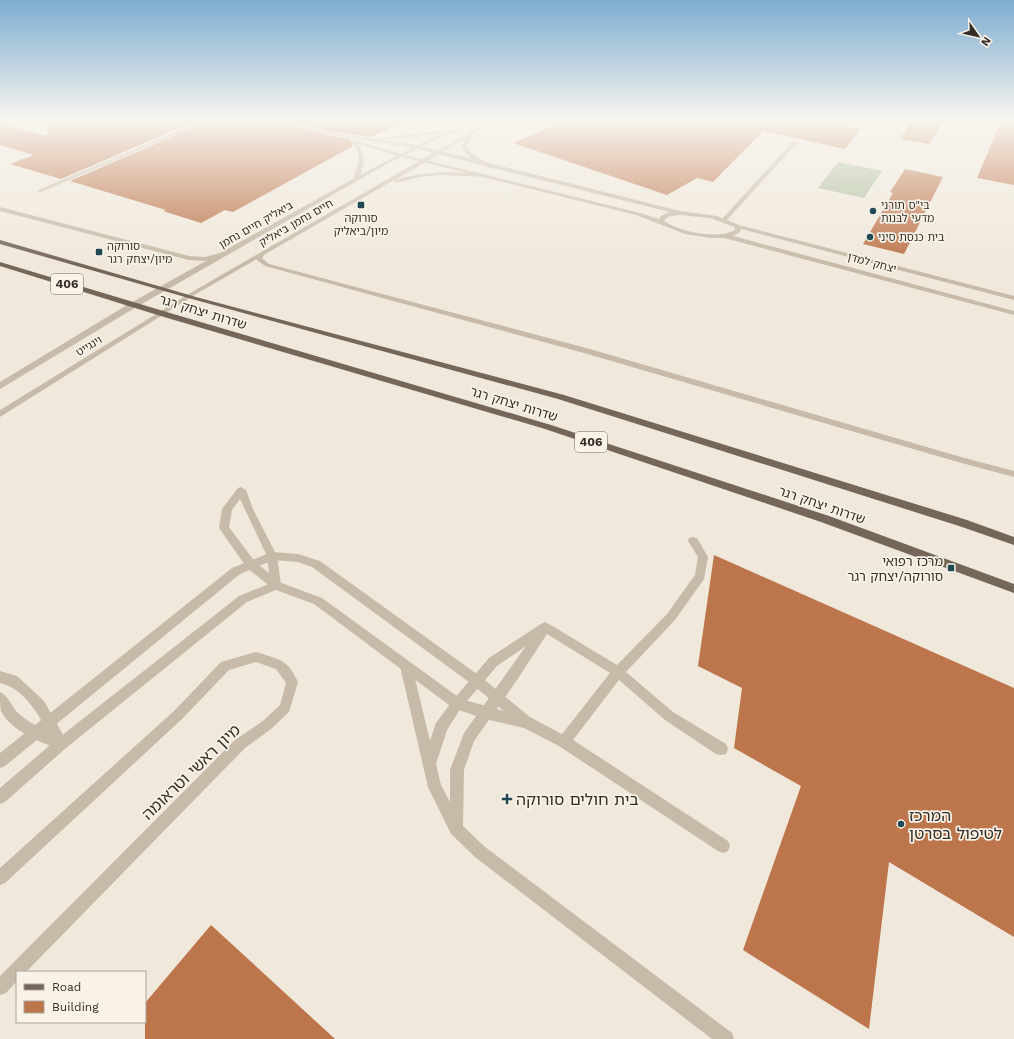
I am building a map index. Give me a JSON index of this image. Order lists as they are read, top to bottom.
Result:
{
  "streets": {
    "main road": ["406", "שדרות יצחק רגר"],
    "street": [
      "חיים נחמן ביאליק",
      "ביאליק חיים נחמן",
      "יצחק למדן",
      "וינגייט",
      "מיון ראשי וטראומה"
    ]
  },
  "crossings": [
    ["חיים נחמן ביאליק", "שדרות יצחק רגר"],
    ["חיים נחמן ביאליק", "וינגייט"],
    ["ביאליק חיים נחמן", "שדרות יצחק רגר"],
    ["ביאליק חיים נחמן", "וינגייט"],
    ["שדרות יצחק רגר", "וינגייט"]
  ],
  "places": {
    "transit": ["סורוקה מיון/ביאליק", "סורוקה מיון/יצחק רגר", "מרכז רפואי סורוקה/יצחק רגר"],
    "other": ["בי\"ס תורני מדעי לבנות", "בית כנסת סיני", "המרכז לטיפול בסרטן"],
    "health": ["בית חולים סורוקה"]
  },
  "legend": ["Road", "Building"],
  "north": "bottom right"
}
